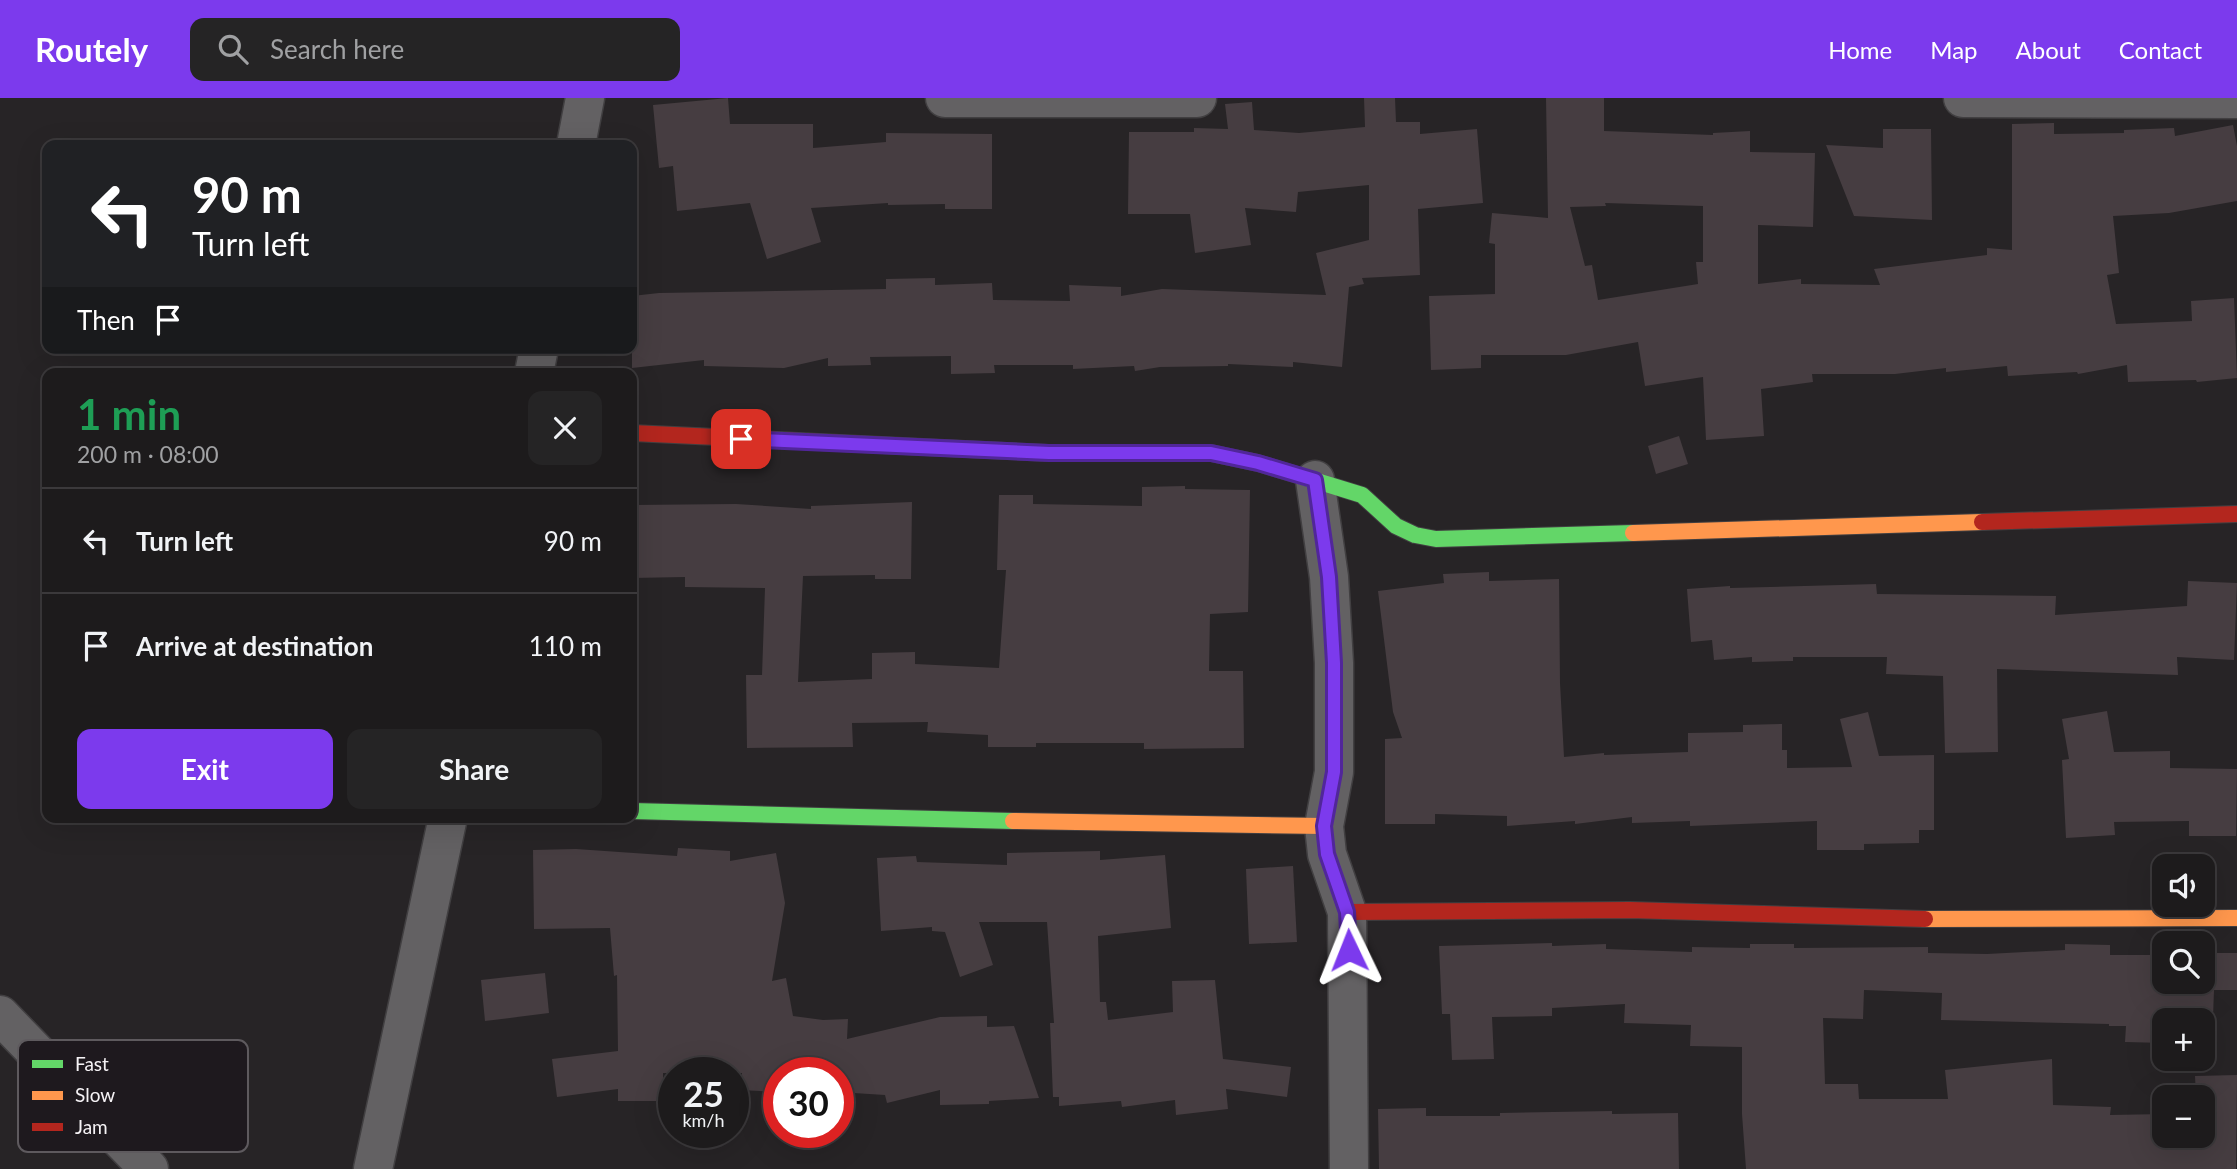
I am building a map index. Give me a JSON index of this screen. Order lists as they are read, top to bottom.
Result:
{
  "legend": ["Fast", "Slow", "Jam"],
  "page": {
    "header": "Routely",
    "search": "Search here",
    "nav": [
      "Home",
      "Map",
      "About",
      "Contact"
    ],
    "turn": ["90 m", "Turn left"],
    "then": "Then",
    "heading": ["1 min", "200 m · 08:00"],
    "list": [
      {
        "name": "Turn left",
        "value": "90 m"
      },
      {
        "name": "Arrive at destination",
        "value": "110 m"
      }
    ],
    "buttons": ["Exit", "Share"],
    "map_buttons": ["+", "−"],
    "speed": "25 km/h",
    "limit": "30"
  }
}
